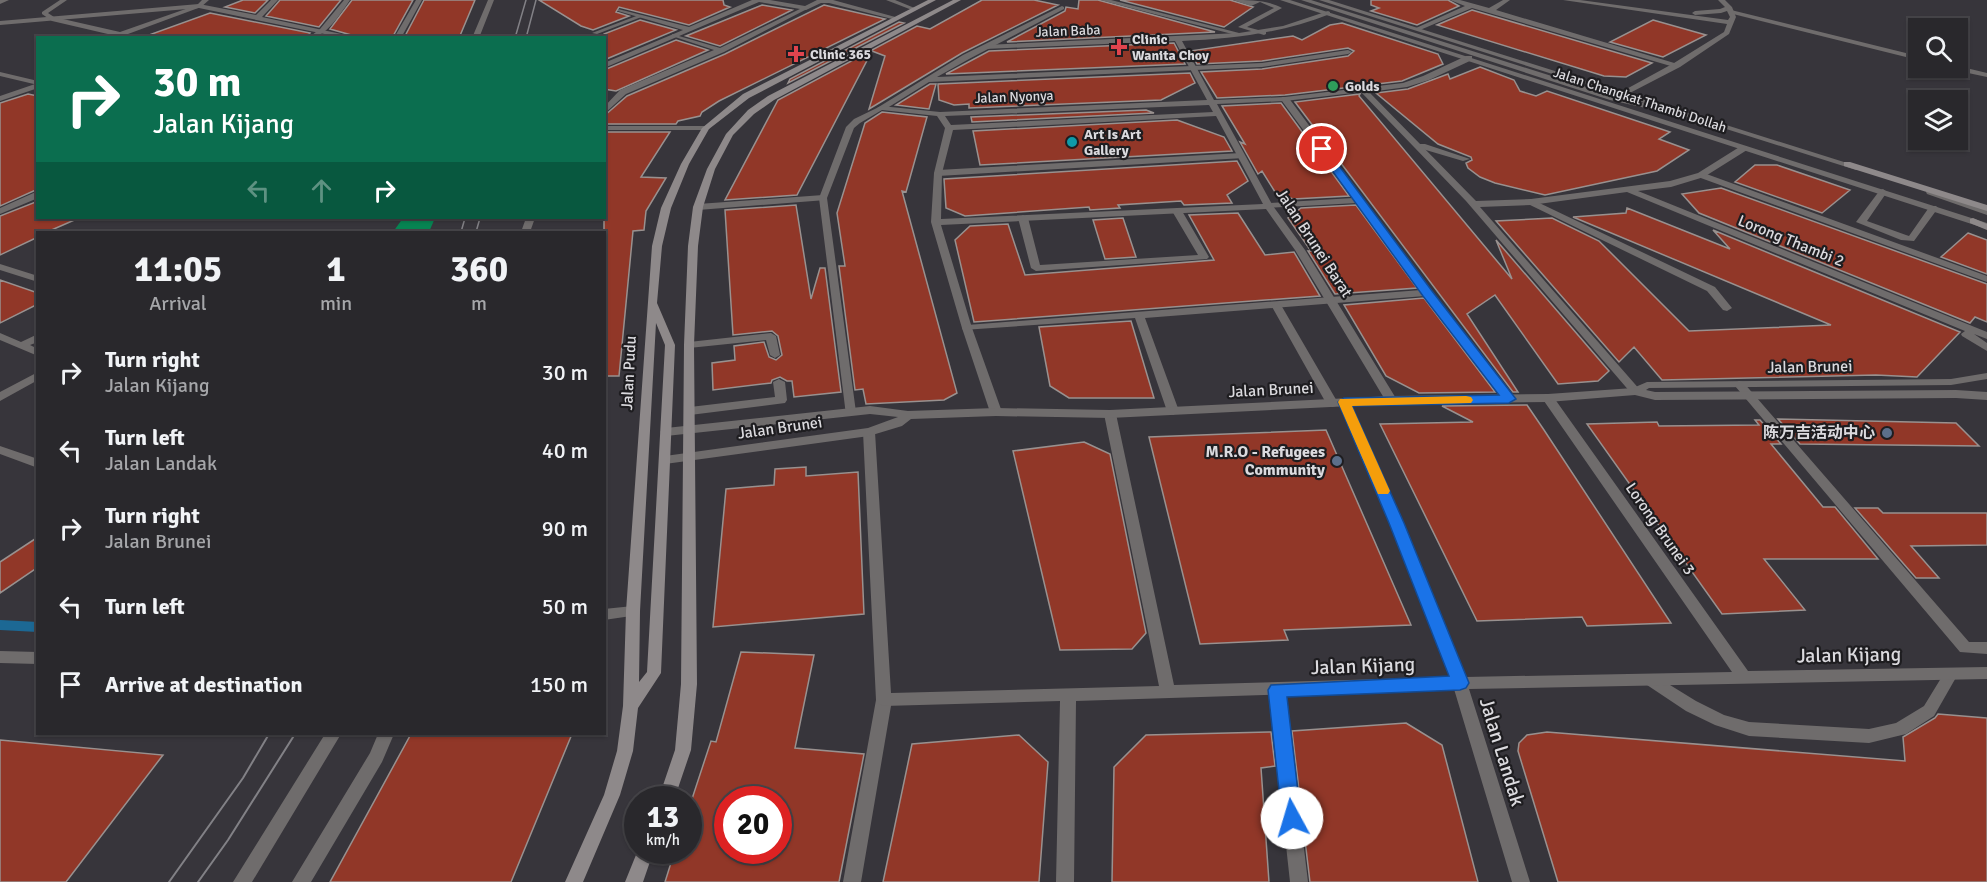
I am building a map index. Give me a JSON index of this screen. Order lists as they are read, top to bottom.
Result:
{
  "streets": {
    "main road": ["Jalan Pudu"],
    "street": [
      "Jalan Baba",
      "Jalan Nyonya",
      "Jalan Changkat Thambi Dollah",
      "Lorong Thambi 2",
      "Jalan Brunei Barat",
      "Jalan Brunei",
      "Lorong Brunei 3",
      "Jalan Kijang",
      "Jalan Landak"
    ]
  },
  "crossings": [
    ["Jalan Baba", "Jalan Changkat Thambi Dollah"],
    ["Jalan Baba", "Jalan Brunei Barat"],
    ["Jalan Nyonya", "Jalan Changkat Thambi Dollah"],
    ["Jalan Nyonya", "Jalan Brunei Barat"],
    ["Jalan Brunei Barat", "Jalan Brunei"],
    ["Jalan Brunei", "Lorong Brunei 3"],
    ["Jalan Brunei", "Jalan Landak"],
    ["Lorong Brunei 3", "Jalan Kijang"],
    ["Jalan Kijang", "Jalan Landak"]
  ],
  "places": {
    "health": ["Clinic Wanita Choy", "Clinic 365"],
    "other": [
      "Golds",
      "Art Is Art Gallery",
      "陈万吉活动中心",
      "M.R.O - Refugees Community"
    ]
  },
  "page": {
    "turn": ["30 m", "Jalan Kijang"],
    "eta": [
      "11:05",
      "Arrival",
      "1",
      "min",
      "360",
      "m"
    ],
    "list": [
      {
        "name": "Turn right",
        "note": "Jalan Kijang",
        "value": "30 m"
      },
      {
        "name": "Turn left",
        "note": "Jalan Landak",
        "value": "40 m"
      },
      {
        "name": "Turn right",
        "note": "Jalan Brunei",
        "value": "90 m"
      },
      {
        "name": "Turn left",
        "value": "50 m"
      },
      {
        "name": "Arrive at destination",
        "value": "150 m"
      }
    ],
    "speed": "13 km/h",
    "limit": "20"
  }
}
